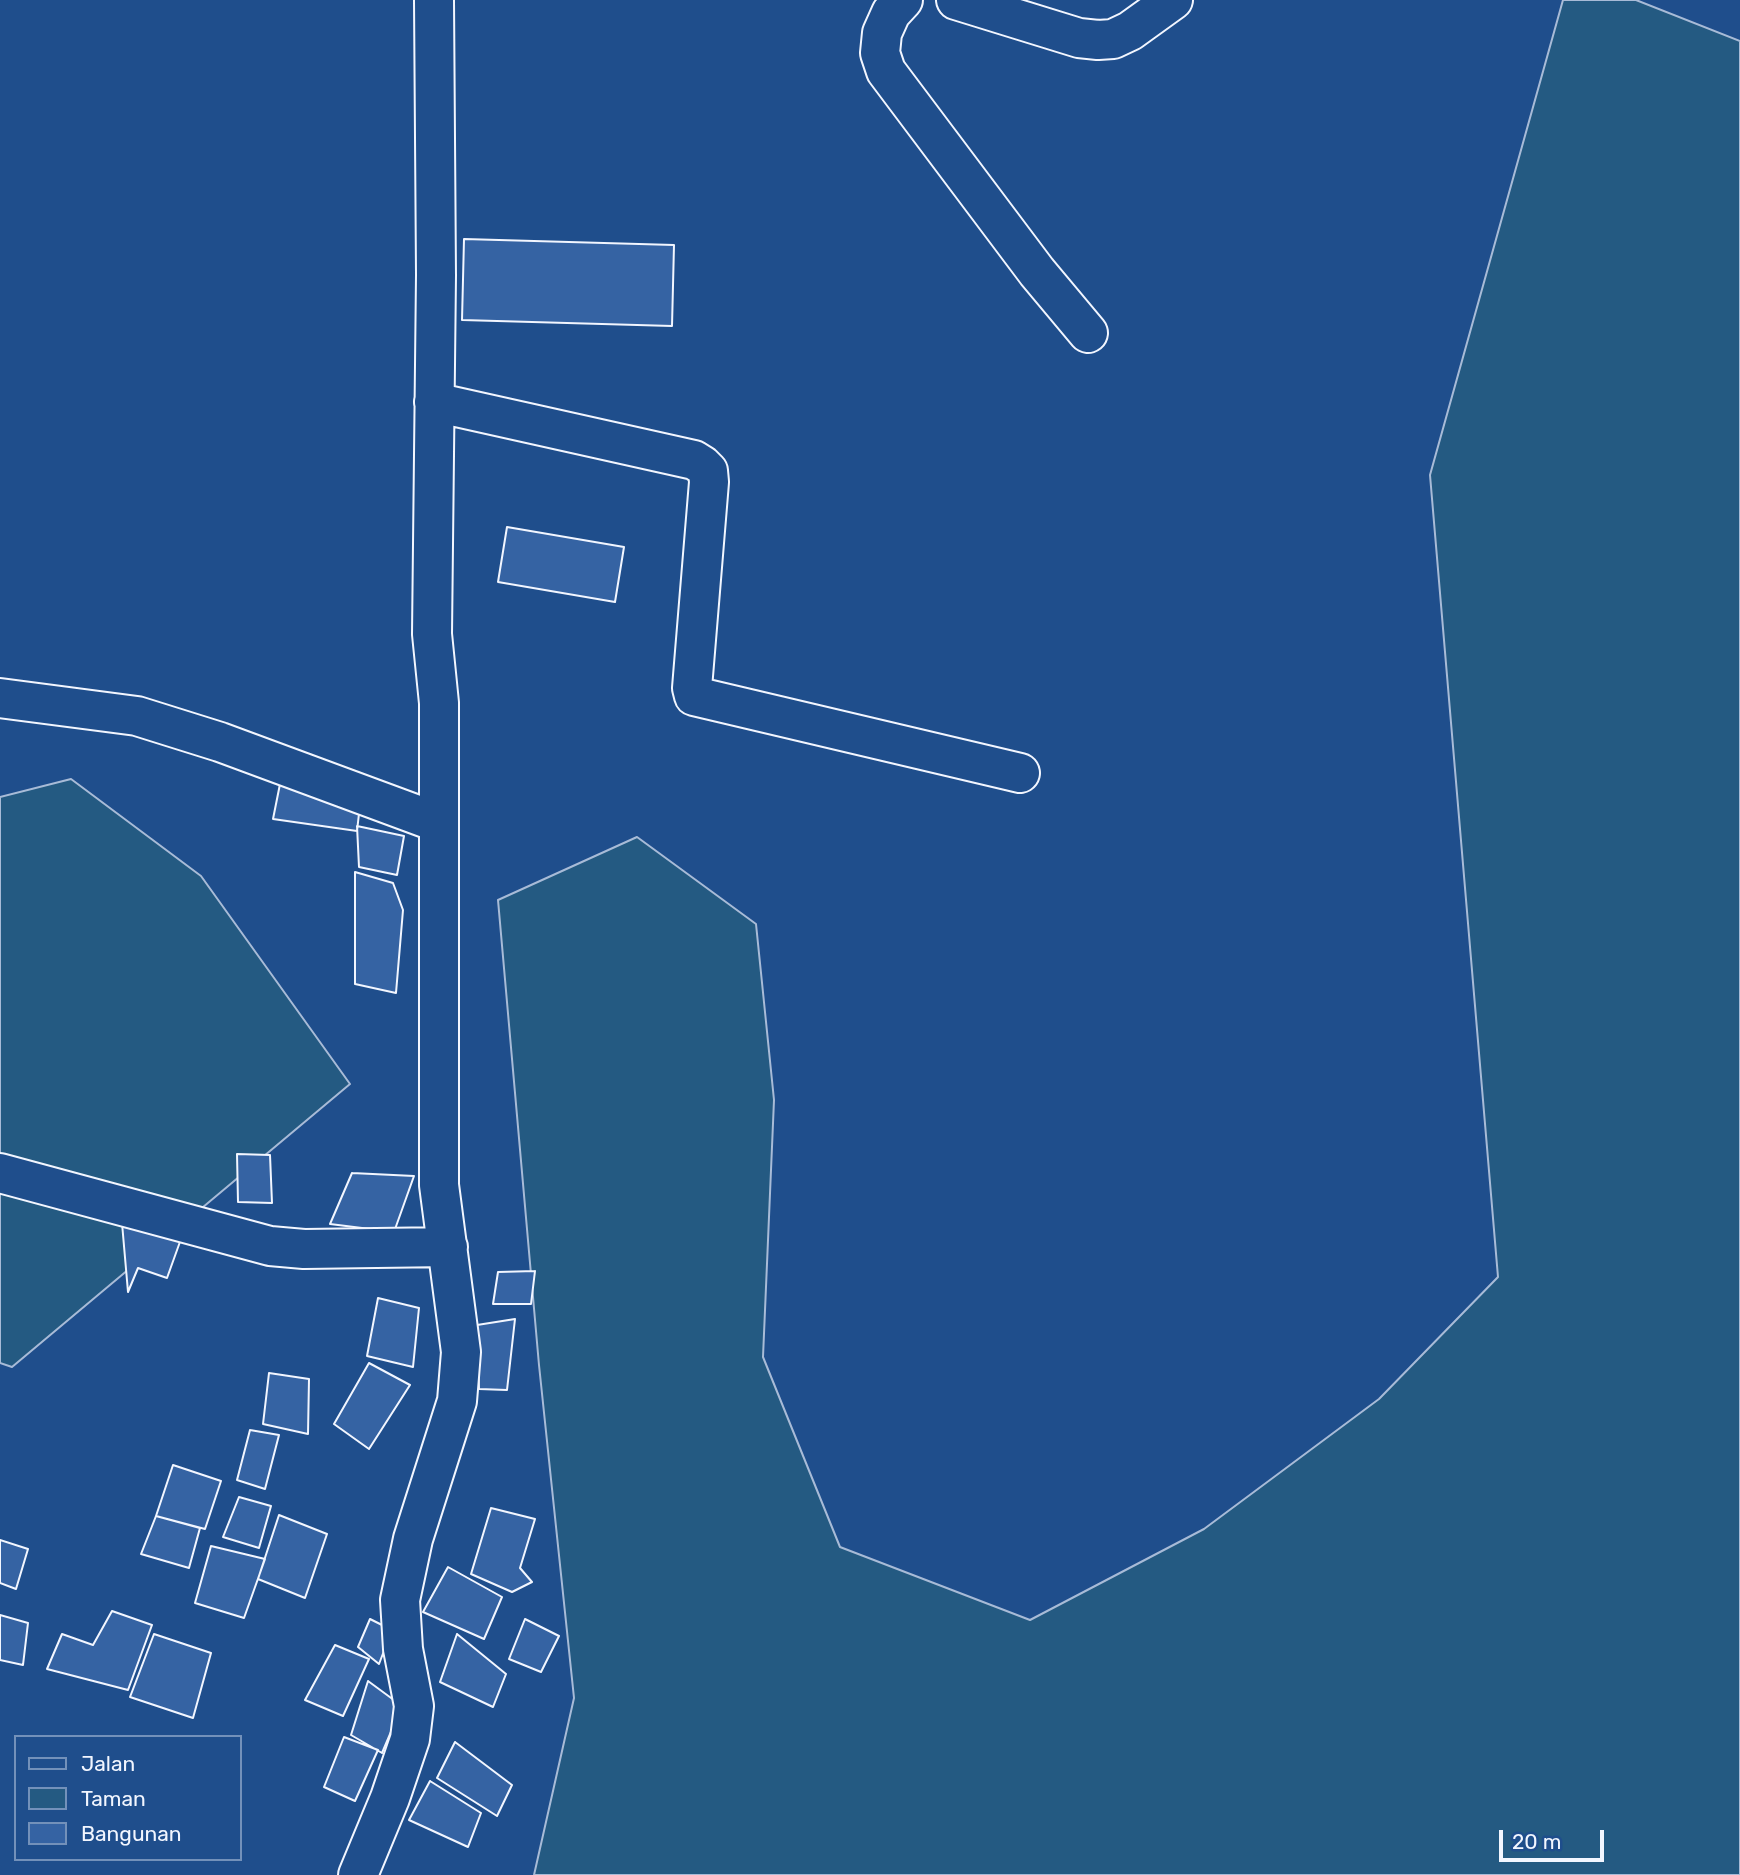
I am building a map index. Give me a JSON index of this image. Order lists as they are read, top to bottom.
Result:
{
  "legend": ["Jalan", "Taman", "Bangunan"],
  "scale_bar": "20 m"
}
